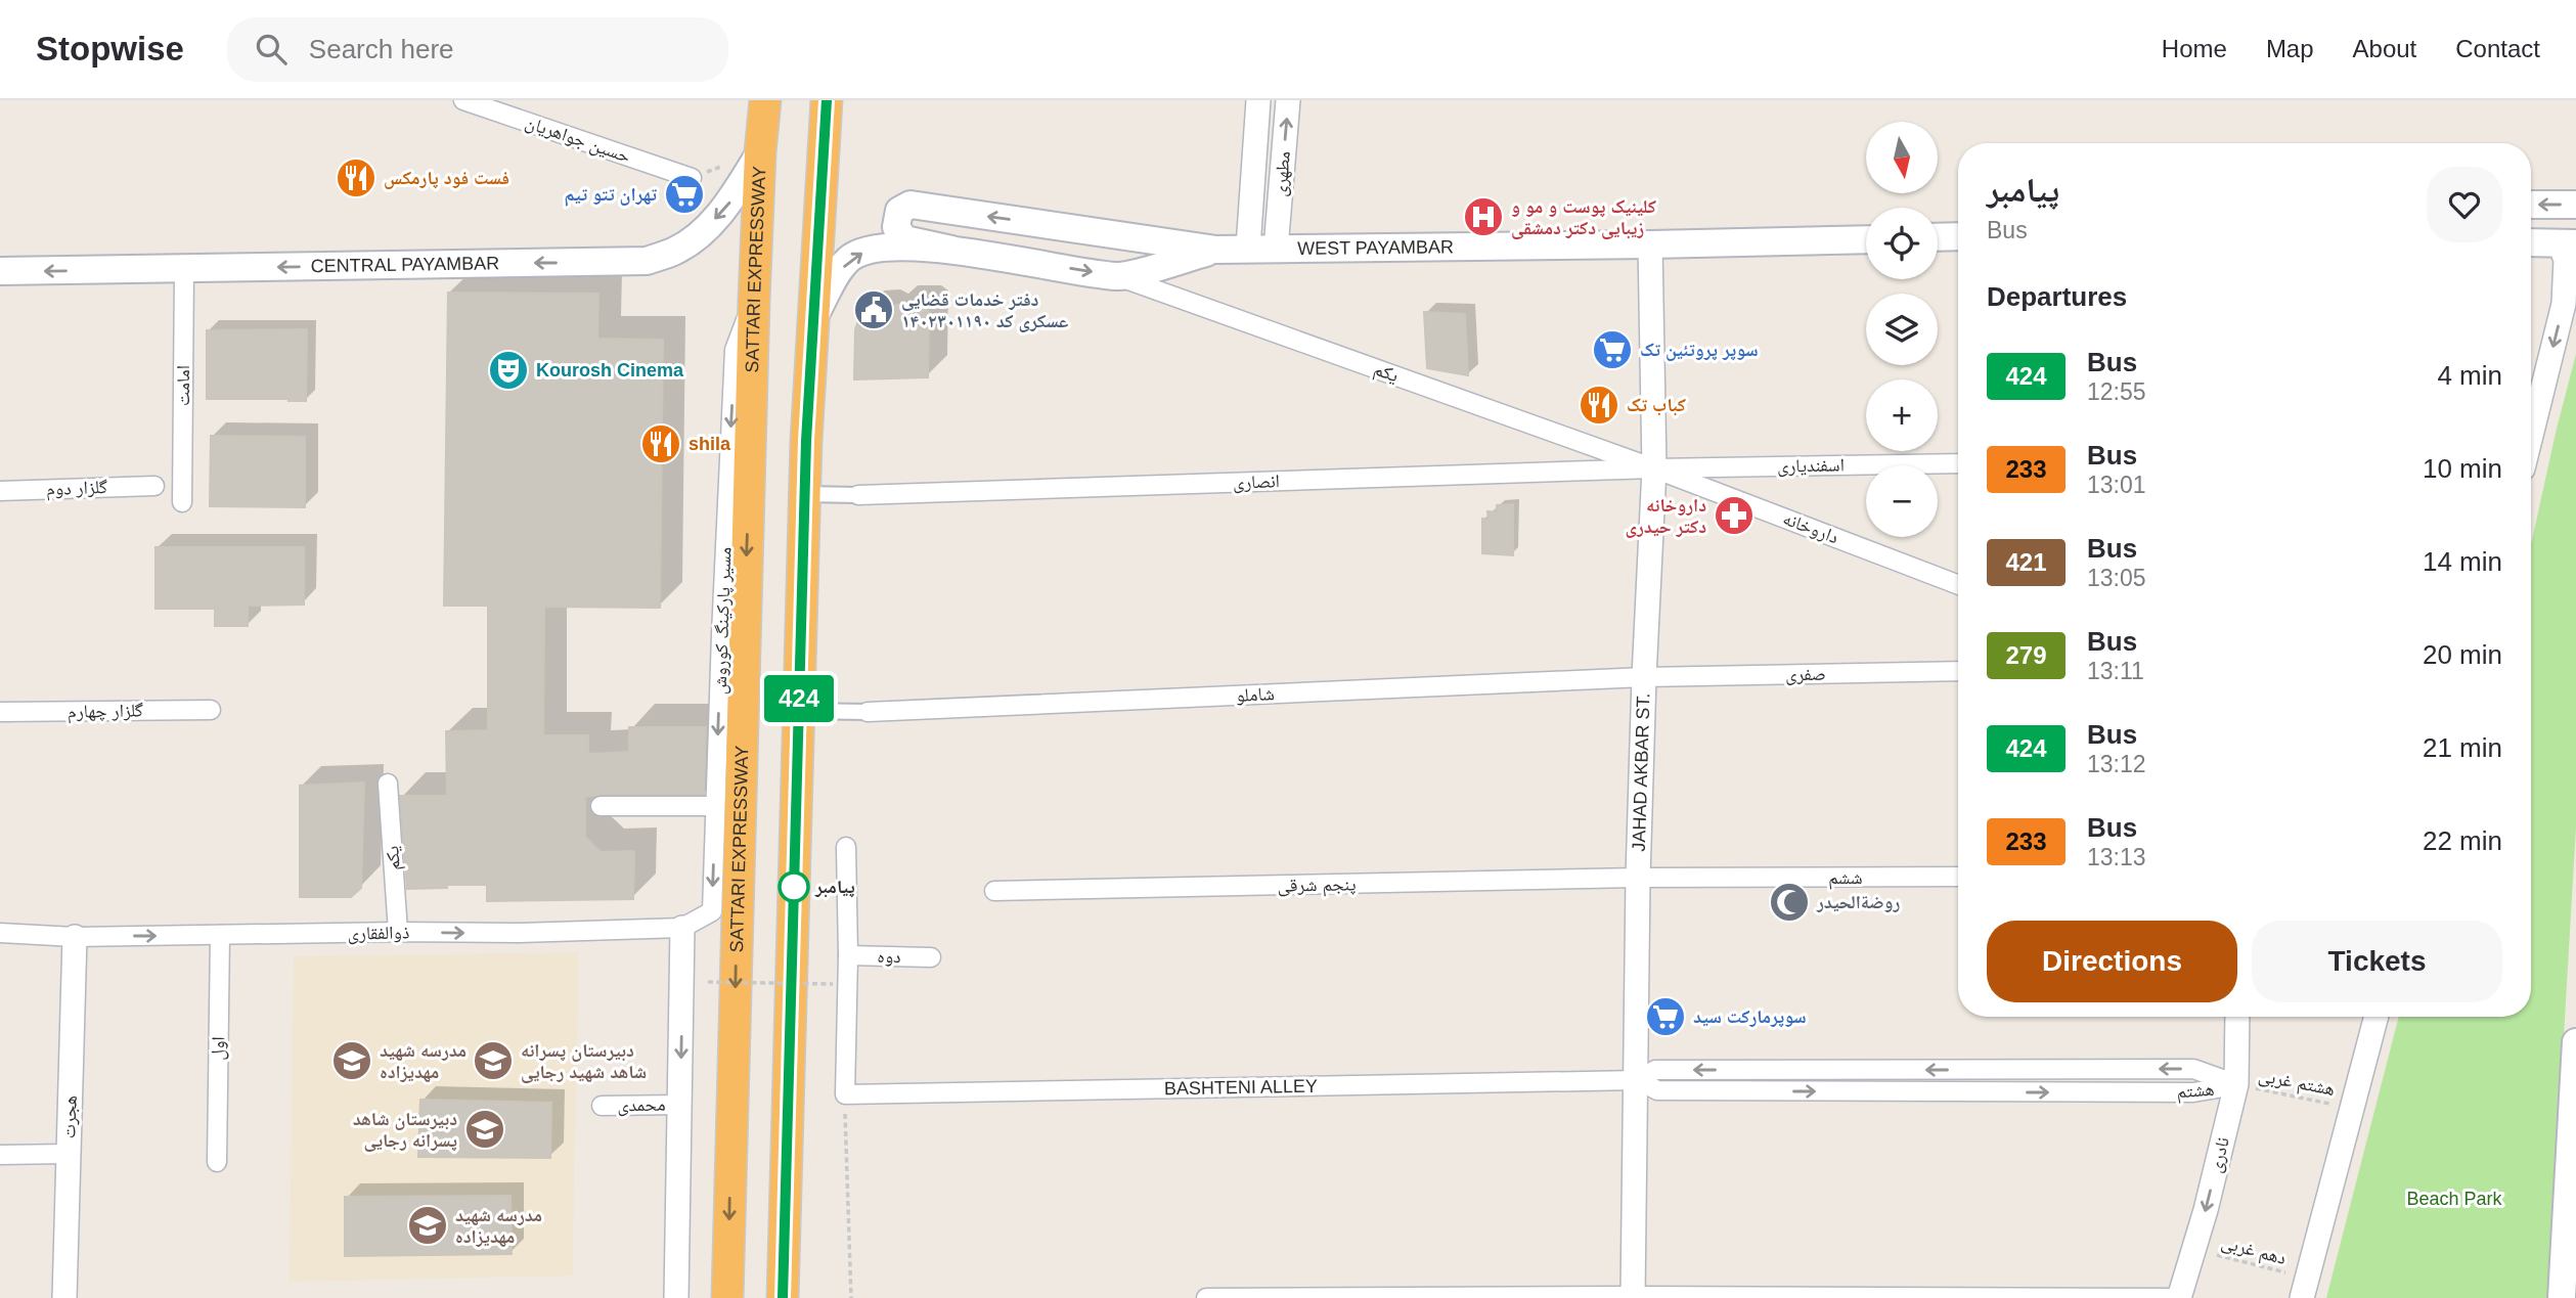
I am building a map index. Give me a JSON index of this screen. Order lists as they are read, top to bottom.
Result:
{
  "streets": {
    "highway": ["SATTARI EXPRESSWAY"],
    "main road": ["WEST PAYAMBAR", "CENTRAL PAYAMBAR"],
    "street": [
      "حسین جواهریان",
      "مطهری",
      "یکم",
      "امامت",
      "اسفندیاری",
      "انصاری",
      "گلزار دوم",
      "داروخانه",
      "مسیر پارکینگ کوروش",
      "صفری",
      "شاملو",
      "گلزار چهارم",
      "JAHAD AKBAR ST.",
      "ششم",
      "پنجم شرقی",
      "ذوالفقاری",
      "دوه",
      "اول",
      "BASHTENI ALLEY",
      "هشتم",
      "محمدی",
      "هجرت",
      "نادری"
    ],
    "path": ["هشتم غربی", "دهم غربی"]
  },
  "crossings": [
    ["مطهری", "WEST PAYAMBAR"],
    ["WEST PAYAMBAR", "یکم"],
    ["WEST PAYAMBAR", "JAHAD AKBAR ST."],
    ["CENTRAL PAYAMBAR", "SATTARI EXPRESSWAY"],
    ["CENTRAL PAYAMBAR", "امامت"],
    ["SATTARI EXPRESSWAY", "مسیر پارکینگ کوروش"],
    ["یکم", "اسفندیاری"],
    ["یکم", "انصاری"],
    ["یکم", "داروخانه"],
    ["یکم", "JAHAD AKBAR ST."],
    ["یکم", "ذوالفقاری"],
    ["اسفندیاری", "انصاری"],
    ["اسفندیاری", "داروخانه"],
    ["اسفندیاری", "JAHAD AKBAR ST."],
    ["انصاری", "داروخانه"],
    ["انصاری", "JAHAD AKBAR ST."],
    ["داروخانه", "JAHAD AKBAR ST."],
    ["مسیر پارکینگ کوروش", "ذوالفقاری"],
    ["صفری", "شاملو"],
    ["صفری", "JAHAD AKBAR ST."],
    ["شاملو", "JAHAD AKBAR ST."],
    ["JAHAD AKBAR ST.", "ششم"],
    ["JAHAD AKBAR ST.", "پنجم شرقی"],
    ["JAHAD AKBAR ST.", "BASHTENI ALLEY"],
    ["JAHAD AKBAR ST.", "هشتم"],
    ["ششم", "پنجم شرقی"],
    ["ذوالفقاری", "اول"],
    ["ذوالفقاری", "هجرت"],
    ["هشتم غربی", "هشتم"],
    ["هشتم غربی", "نادری"],
    ["BASHTENI ALLEY", "هشتم"],
    ["هشتم", "نادری"],
    ["نادری", "دهم غربی"]
  ],
  "one_way": ["CENTRAL PAYAMBAR", "مسیر پارکینگ کوروش", "ذوالفقاری"],
  "parks": ["Beach Park"],
  "places": {
    "restaurant": ["فست فود پارمکس", "کباب تک", "shila"],
    "supermarket": ["تهران تتو تیم", "سوپر پروتئین تک", "سوپرمارکت سید"],
    "hospital": ["کلینیک پوست و مو و زیبایی دکتر دمشقی"],
    "public building": ["دفتر خدمات قضایی عسکری کد ۱۴۰۲۳۰۱۱۹۰"],
    "theatre": ["Kourosh Cinema"],
    "pharmacy": ["داروخانه دکتر حیدری"],
    "other": ["پیامبر"],
    "mosque": ["روضةالحیدر"],
    "school or university": [
      "مدرسه شهيد مهديزاده",
      "دبیرستان پسرانه شاهد شهید رجایی",
      "دبیرستان شاهد پسرانه رجایی",
      "مدرسه شهید مهدیزاده"
    ]
  },
  "lines": ["bus line 424"],
  "north": "bottom",
  "page": {
    "header": "Stopwise",
    "search": "Search here",
    "nav": [
      "Home",
      "Map",
      "About",
      "Contact"
    ],
    "on_map": "424",
    "map_buttons": ["+", "−"],
    "heading": [
      ["پیامبر", "Bus"],
      "Departures"
    ],
    "list": [
      {
        "mark": "424",
        "name": "Bus",
        "note": "12:55",
        "value": "4 min"
      },
      {
        "mark": "233",
        "name": "Bus",
        "note": "13:01",
        "value": "10 min"
      },
      {
        "mark": "421",
        "name": "Bus",
        "note": "13:05",
        "value": "14 min"
      },
      {
        "mark": "279",
        "name": "Bus",
        "note": "13:11",
        "value": "20 min"
      },
      {
        "mark": "424",
        "name": "Bus",
        "note": "13:12",
        "value": "21 min"
      },
      {
        "mark": "233",
        "name": "Bus",
        "note": "13:13",
        "value": "22 min"
      }
    ],
    "buttons": ["Directions", "Tickets"]
  }
}
